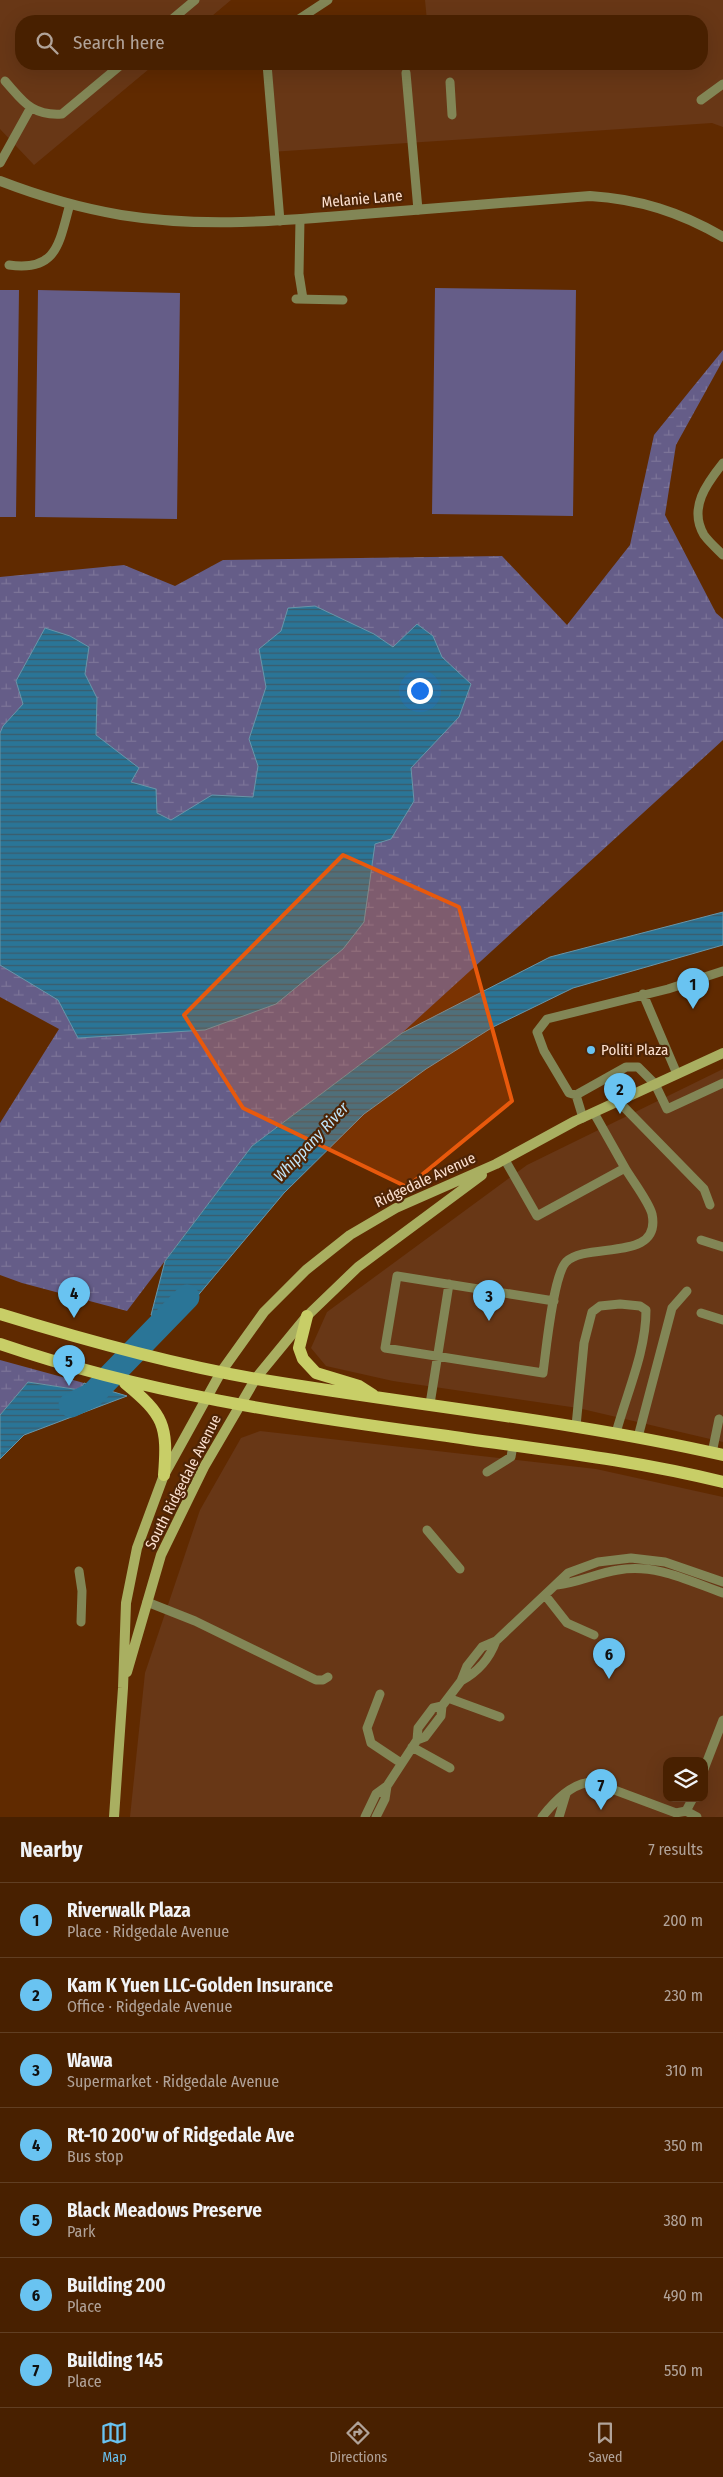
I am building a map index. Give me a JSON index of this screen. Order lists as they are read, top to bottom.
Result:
{
  "streets": {
    "main road": ["Ridgedale Avenue", "South Ridgedale Avenue"],
    "street": ["Melanie Lane"]
  },
  "crossings": [
    ["Ridgedale Avenue", "South Ridgedale Avenue"]
  ],
  "water": ["Whippany River"],
  "places": ["Politi Plaza"],
  "page": {
    "search": "Search here",
    "pins": [
      "1",
      "2",
      "4",
      "3",
      "5",
      "6",
      "7"
    ],
    "heading": ["Nearby", "7 results"],
    "list": [
      {
        "mark": "1",
        "name": "Riverwalk Plaza",
        "note": "Place · Ridgedale Avenue",
        "value": "200 m"
      },
      {
        "mark": "2",
        "name": "Kam K Yuen LLC-Golden Insurance",
        "note": "Office · Ridgedale Avenue",
        "value": "230 m"
      },
      {
        "mark": "3",
        "name": "Wawa",
        "note": "Supermarket · Ridgedale Avenue",
        "value": "310 m"
      },
      {
        "mark": "4",
        "name": "Rt-10 200'w of Ridgedale Ave",
        "note": "Bus stop",
        "value": "350 m"
      },
      {
        "mark": "5",
        "name": "Black Meadows Preserve",
        "note": "Park",
        "value": "380 m"
      },
      {
        "mark": "6",
        "name": "Building 200",
        "note": "Place",
        "value": "490 m"
      },
      {
        "mark": "7",
        "name": "Building 145",
        "note": "Place",
        "value": "550 m"
      }
    ],
    "nav": ["Map", "Directions", "Saved"]
  }
}
